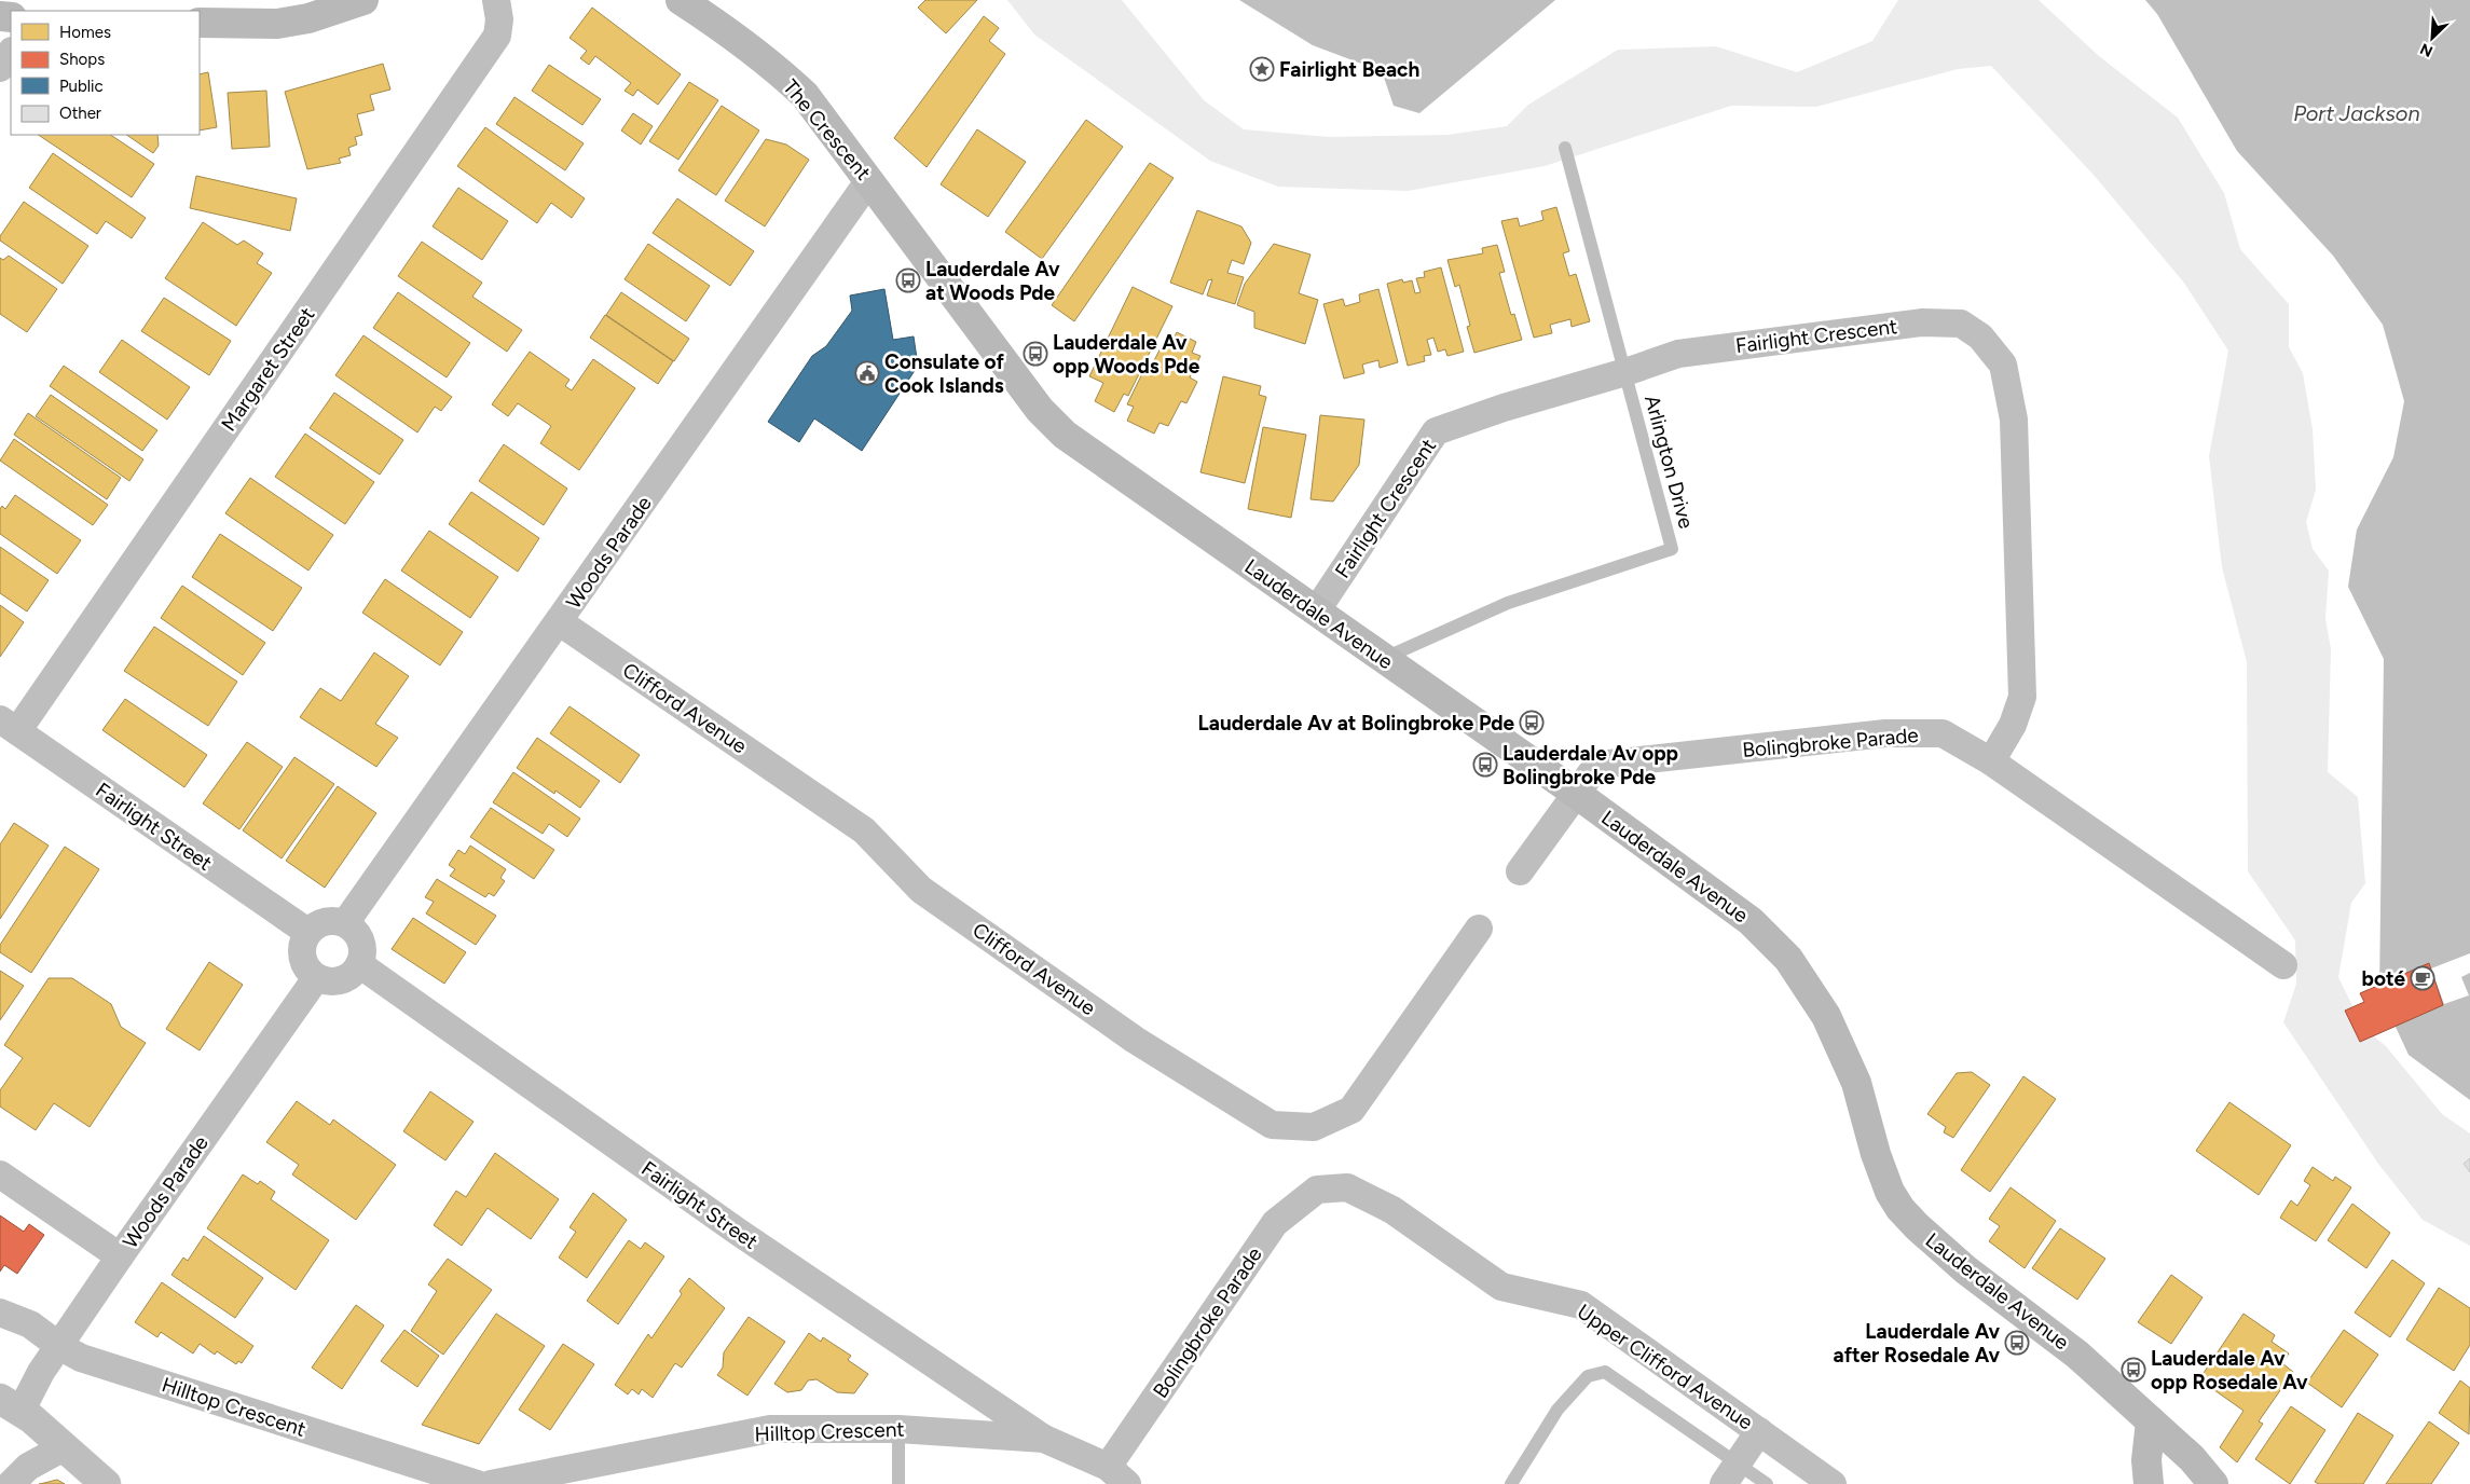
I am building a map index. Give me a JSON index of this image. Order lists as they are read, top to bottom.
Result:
{
  "streets": {
    "main road": ["The Crescent", "Lauderdale Avenue"],
    "street": [
      "Fairlight Crescent",
      "Margaret Street",
      "Woods Parade",
      "Clifford Avenue",
      "Bolingbroke Parade",
      "Fairlight Street",
      "Upper Clifford Avenue",
      "Hilltop Crescent"
    ],
    "lane": ["Arlington Drive"]
  },
  "crossings": [
    ["The Crescent", "Woods Parade"],
    ["The Crescent", "Lauderdale Avenue"],
    ["Fairlight Crescent", "Arlington Drive"],
    ["Fairlight Crescent", "Lauderdale Avenue"],
    ["Fairlight Crescent", "Bolingbroke Parade"],
    ["Margaret Street", "Fairlight Street"],
    ["Arlington Drive", "Lauderdale Avenue"],
    ["Woods Parade", "Clifford Avenue"],
    ["Woods Parade", "Fairlight Street"],
    ["Woods Parade", "Hilltop Crescent"],
    ["Lauderdale Avenue", "Bolingbroke Parade"],
    ["Bolingbroke Parade", "Upper Clifford Avenue"],
    ["Bolingbroke Parade", "Hilltop Crescent"],
    ["Fairlight Street", "Hilltop Crescent"]
  ],
  "water": ["Port Jackson"],
  "places": {
    "place": ["Fairlight Beach"],
    "bus stop": [
      "Lauderdale Av at Woods Pde",
      "Lauderdale Av opp Woods Pde",
      "Lauderdale Av at Bolingbroke Pde",
      "Lauderdale Av opp Bolingbroke Pde",
      "Lauderdale Av after Rosedale Av",
      "Lauderdale Av opp Rosedale Av"
    ],
    "public building": ["Consulate of Cook Islands"],
    "cafe": ["boté"]
  },
  "legend": [
    "Homes",
    "Shops",
    "Public",
    "Other"
  ],
  "north": "bottom left"
}
